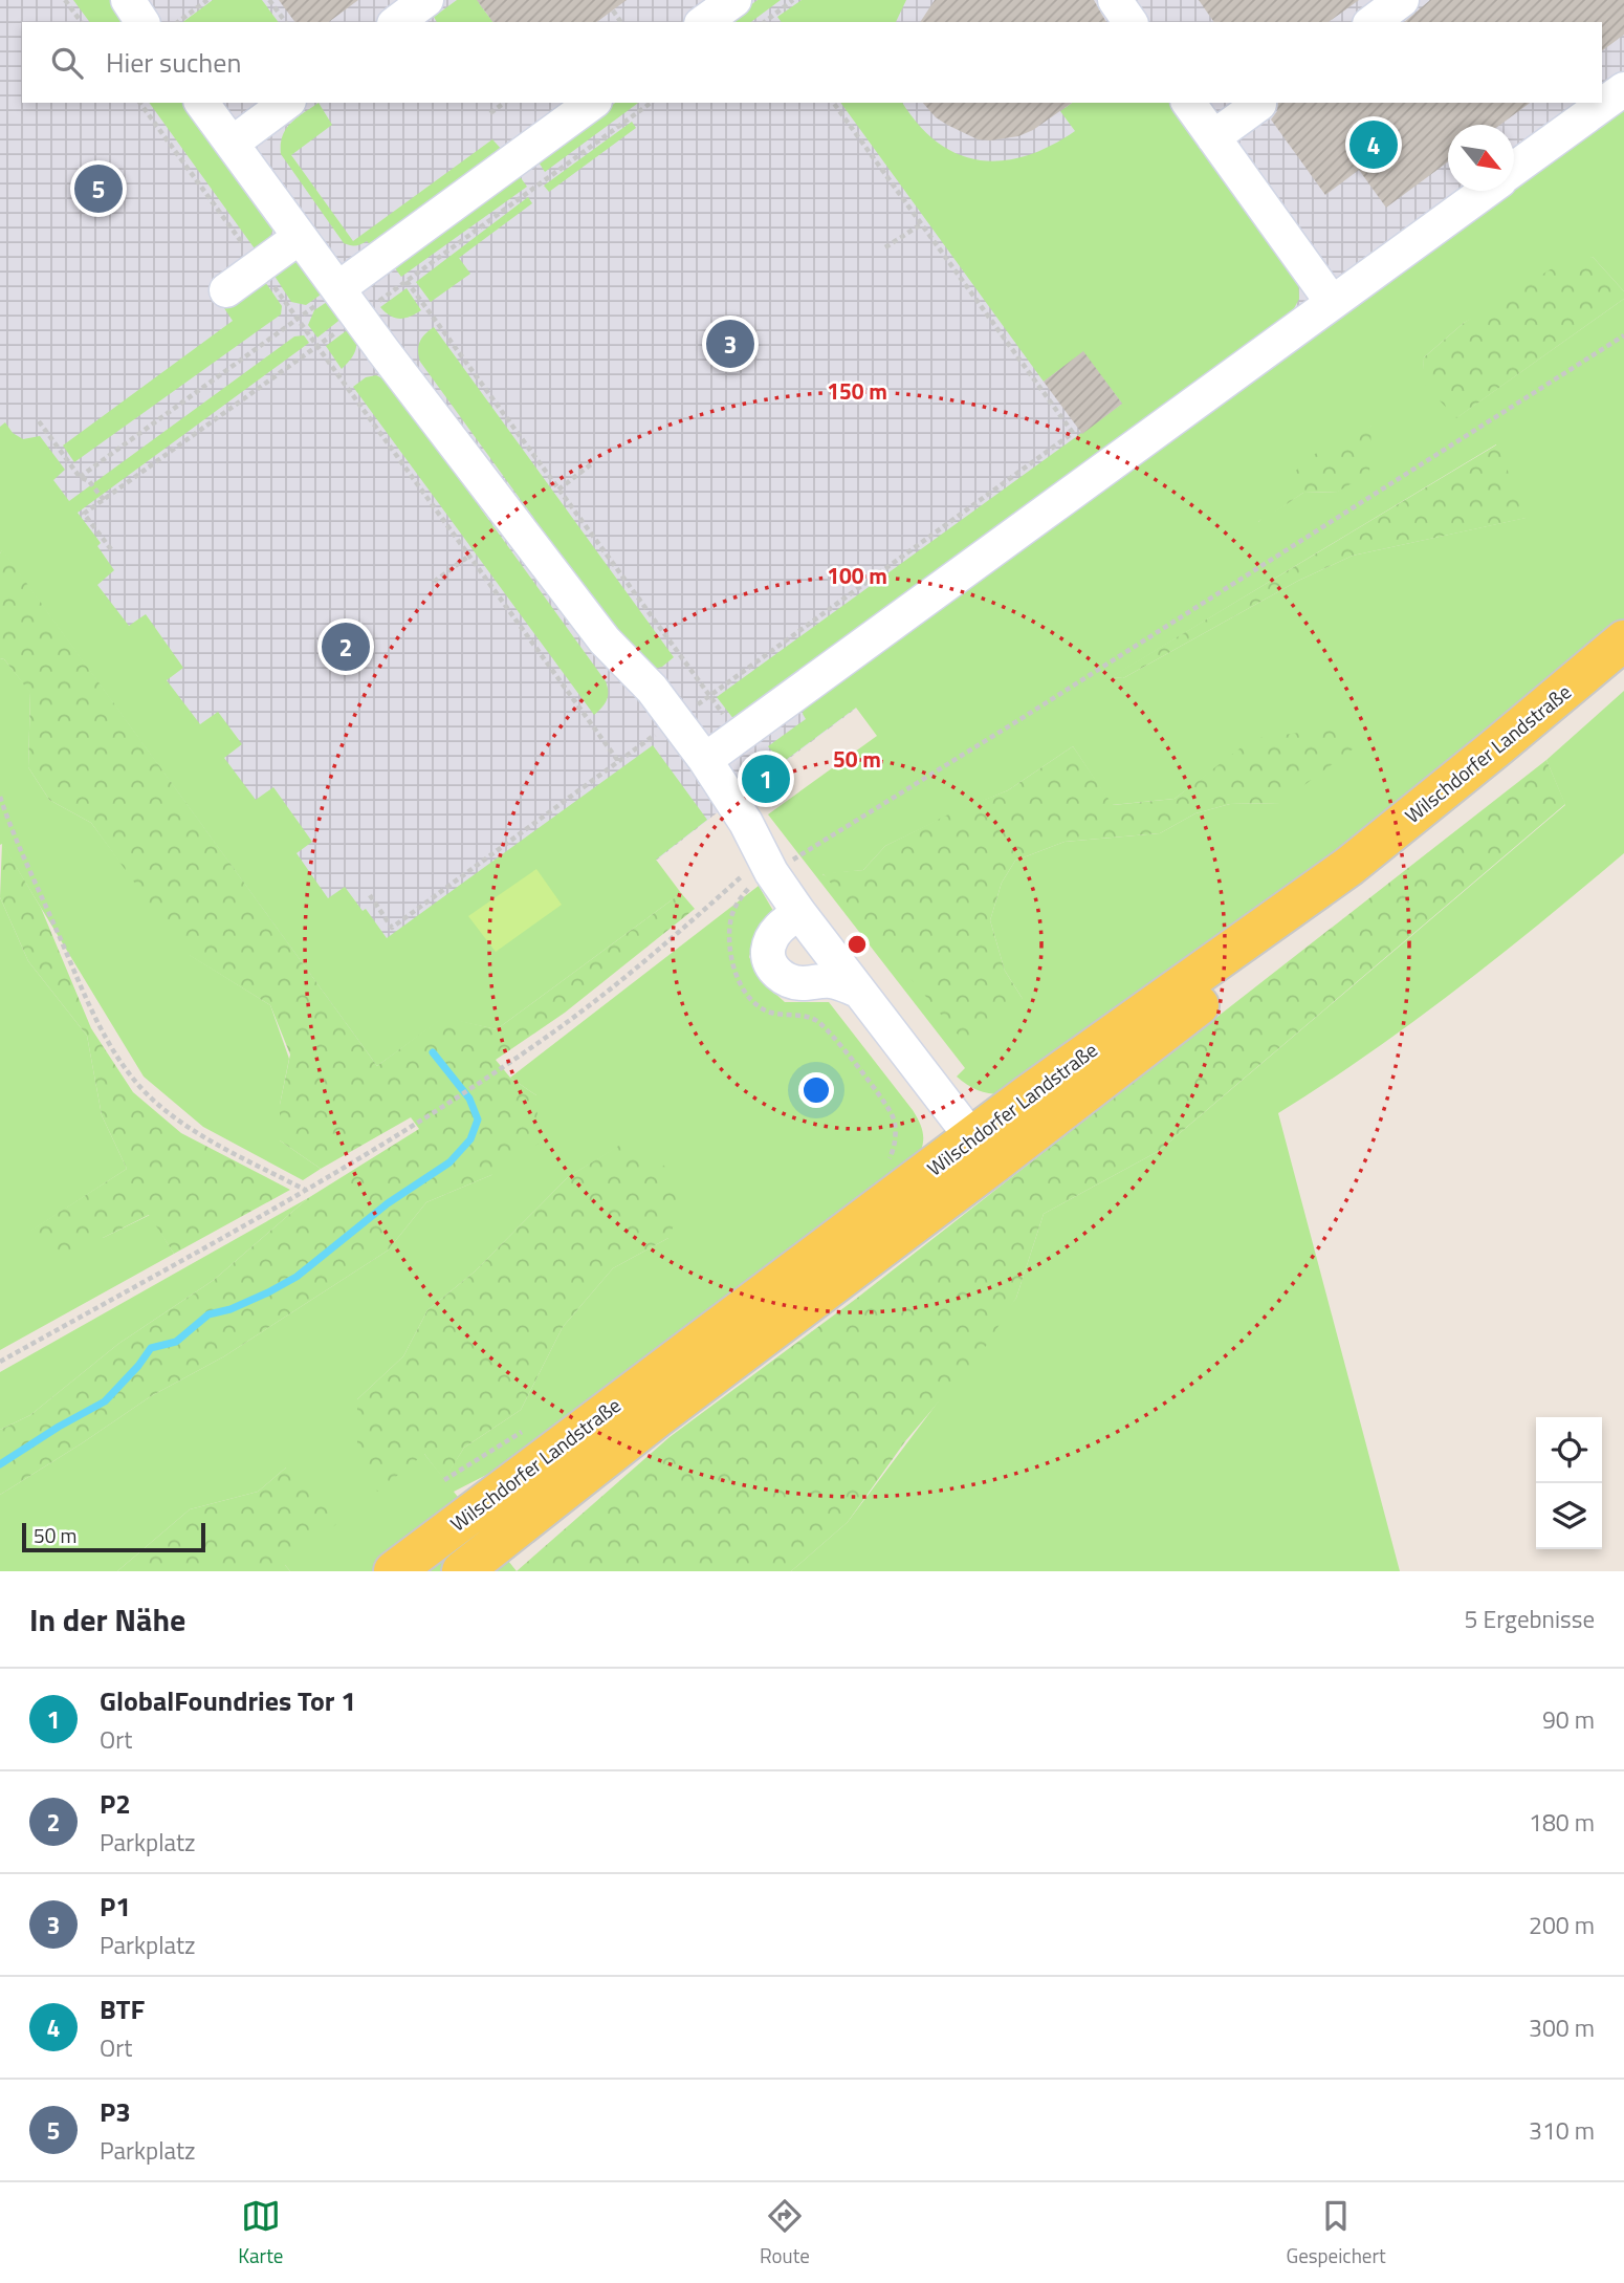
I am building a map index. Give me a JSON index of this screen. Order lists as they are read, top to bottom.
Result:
{
  "streets": {
    "main road": ["Wilschdorfer Landstraße"]
  },
  "scale_bar": "50 m",
  "north": "bottom right",
  "page": {
    "search": "Hier suchen",
    "pins": [
      "4",
      "5",
      "3",
      "2",
      "1"
    ],
    "scale": "50 m",
    "heading": ["In der Nähe", "5 Ergebnisse"],
    "list": [
      {
        "mark": "1",
        "name": "GlobalFoundries Tor 1",
        "note": "Ort",
        "value": "90 m"
      },
      {
        "mark": "2",
        "name": "P2",
        "note": "Parkplatz",
        "value": "180 m"
      },
      {
        "mark": "3",
        "name": "P1",
        "note": "Parkplatz",
        "value": "200 m"
      },
      {
        "mark": "4",
        "name": "BTF",
        "note": "Ort",
        "value": "300 m"
      },
      {
        "mark": "5",
        "name": "P3",
        "note": "Parkplatz",
        "value": "310 m"
      }
    ],
    "nav": ["Karte", "Route", "Gespeichert"]
  },
  "rings": ["150 m", "100 m", "50 m"]
}
